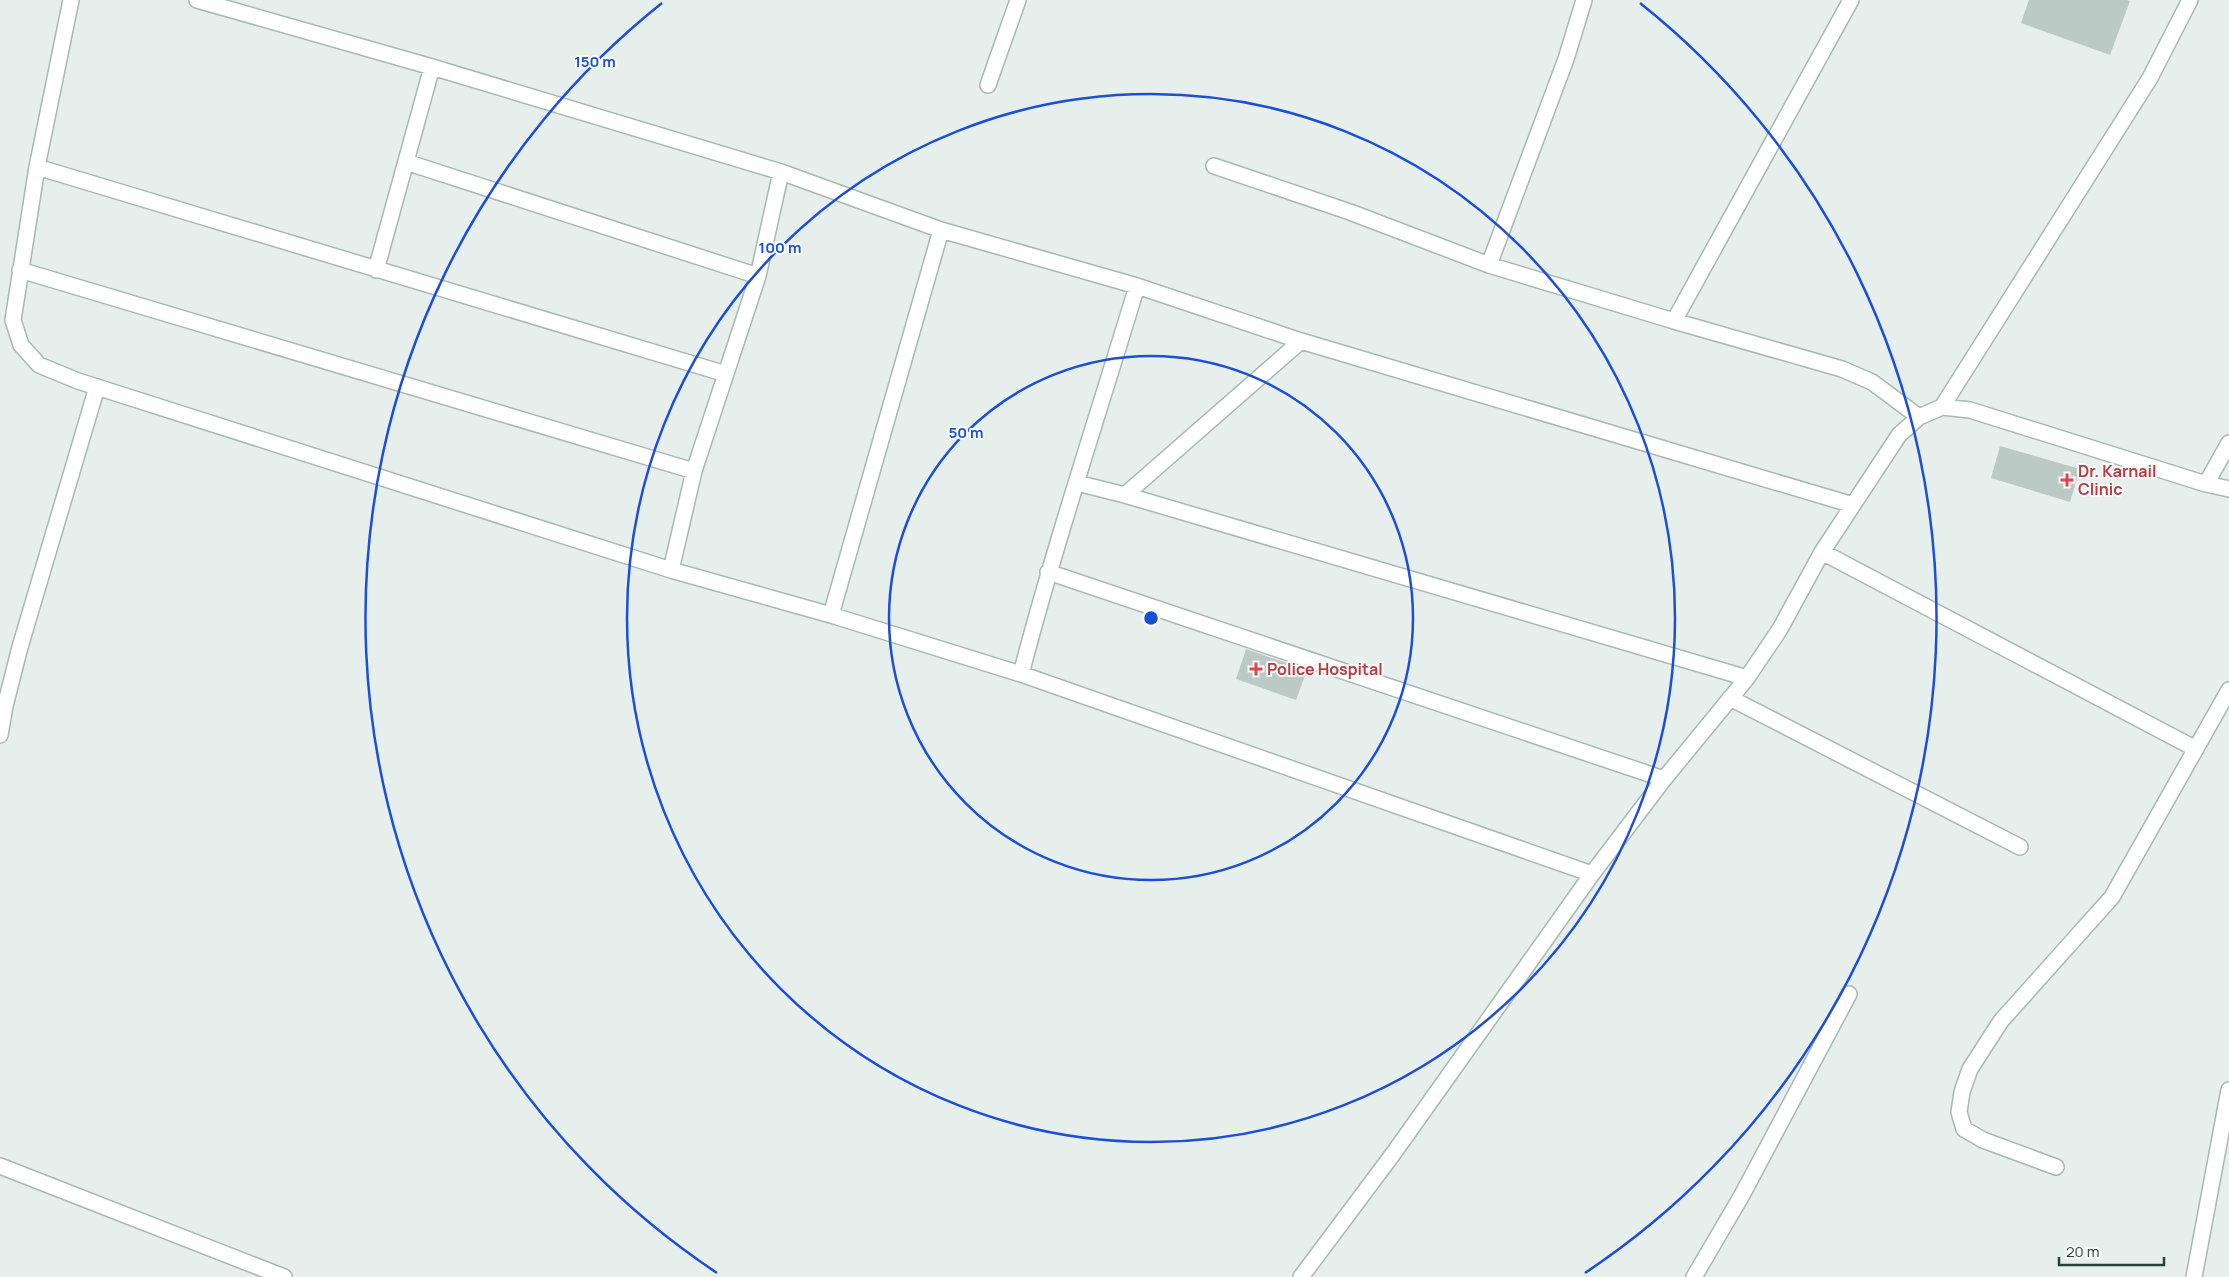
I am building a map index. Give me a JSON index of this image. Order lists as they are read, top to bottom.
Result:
{
  "places": {
    "health": ["Dr. Karnail Clinic", "Police Hospital"]
  },
  "scale_bar": "20 m",
  "rings": ["150 m", "100 m", "50 m"]
}
